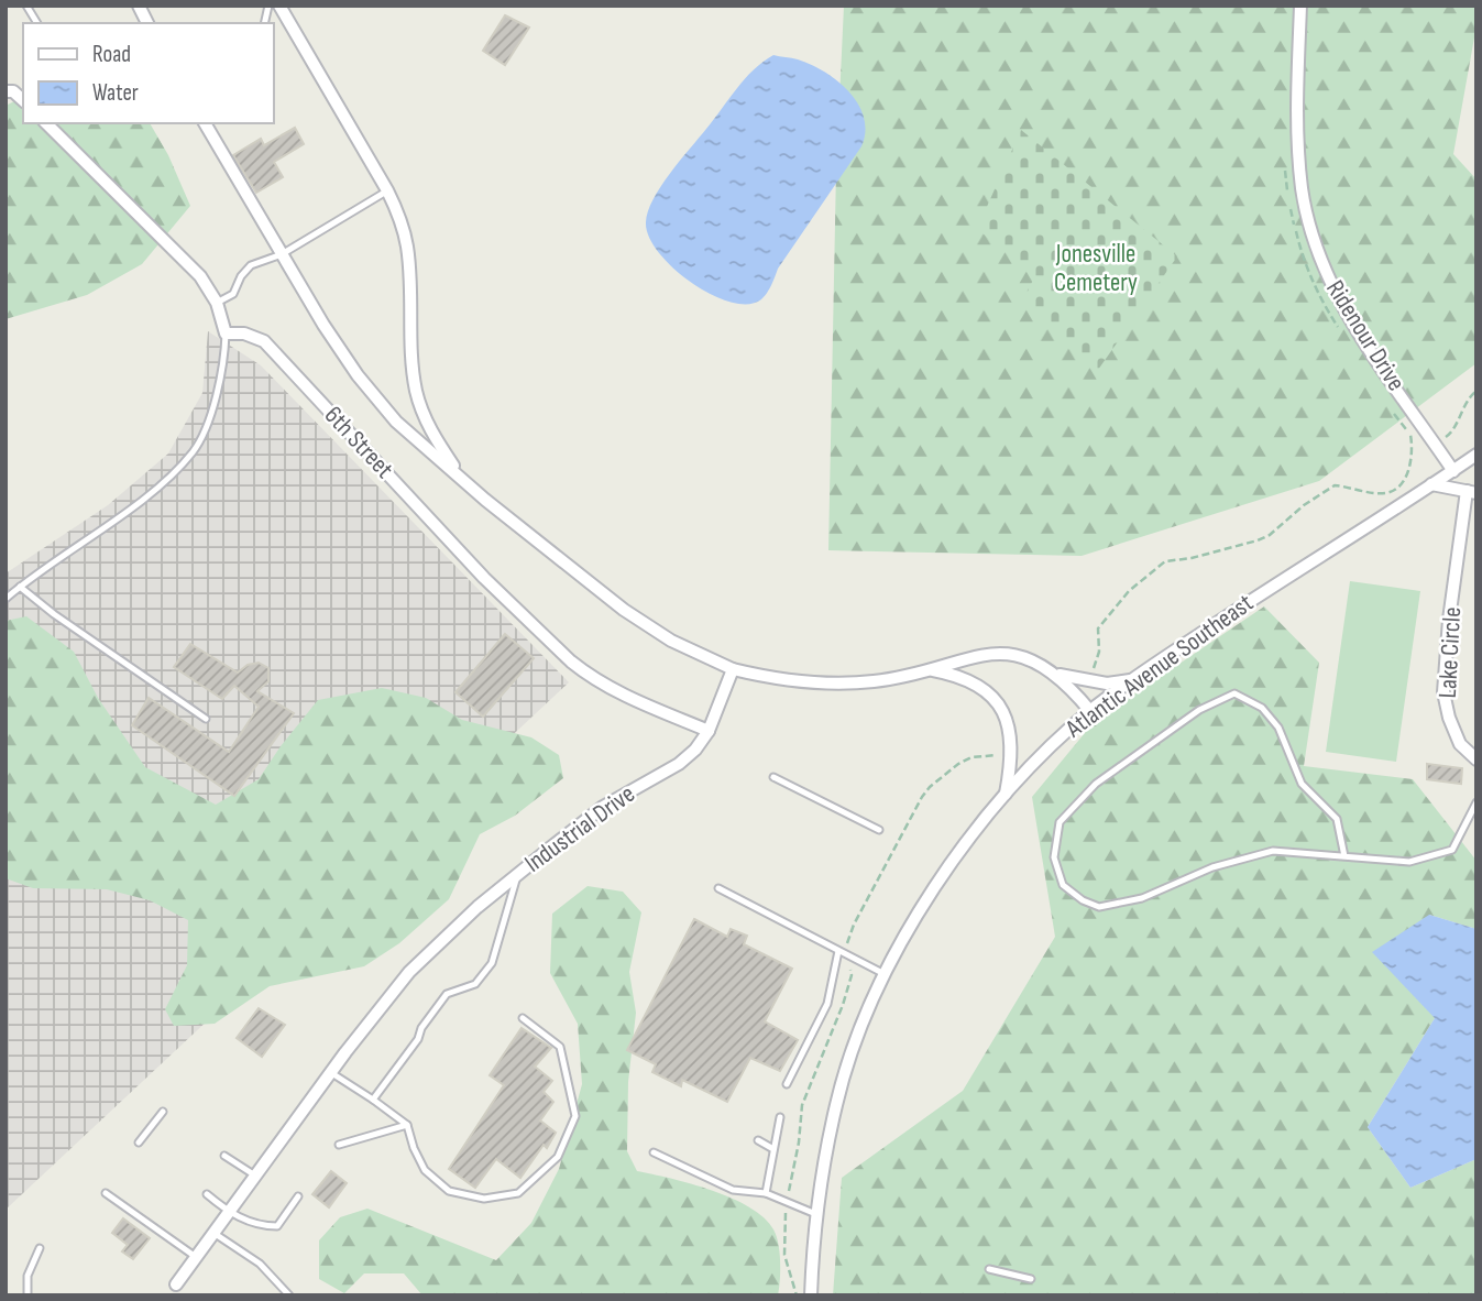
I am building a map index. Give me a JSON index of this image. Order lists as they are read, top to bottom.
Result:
{
  "streets": {
    "street": [
      "Ridenour Drive",
      "6th Street",
      "Lake Circle",
      "Atlantic Avenue Southeast",
      "Industrial Drive"
    ]
  },
  "crossings": [
    ["Ridenour Drive", "Atlantic Avenue Southeast"],
    ["6th Street", "Industrial Drive"],
    ["Lake Circle", "Atlantic Avenue Southeast"]
  ],
  "parks": ["Jonesville Cemetery"],
  "legend": ["Road", "Water"]
}
